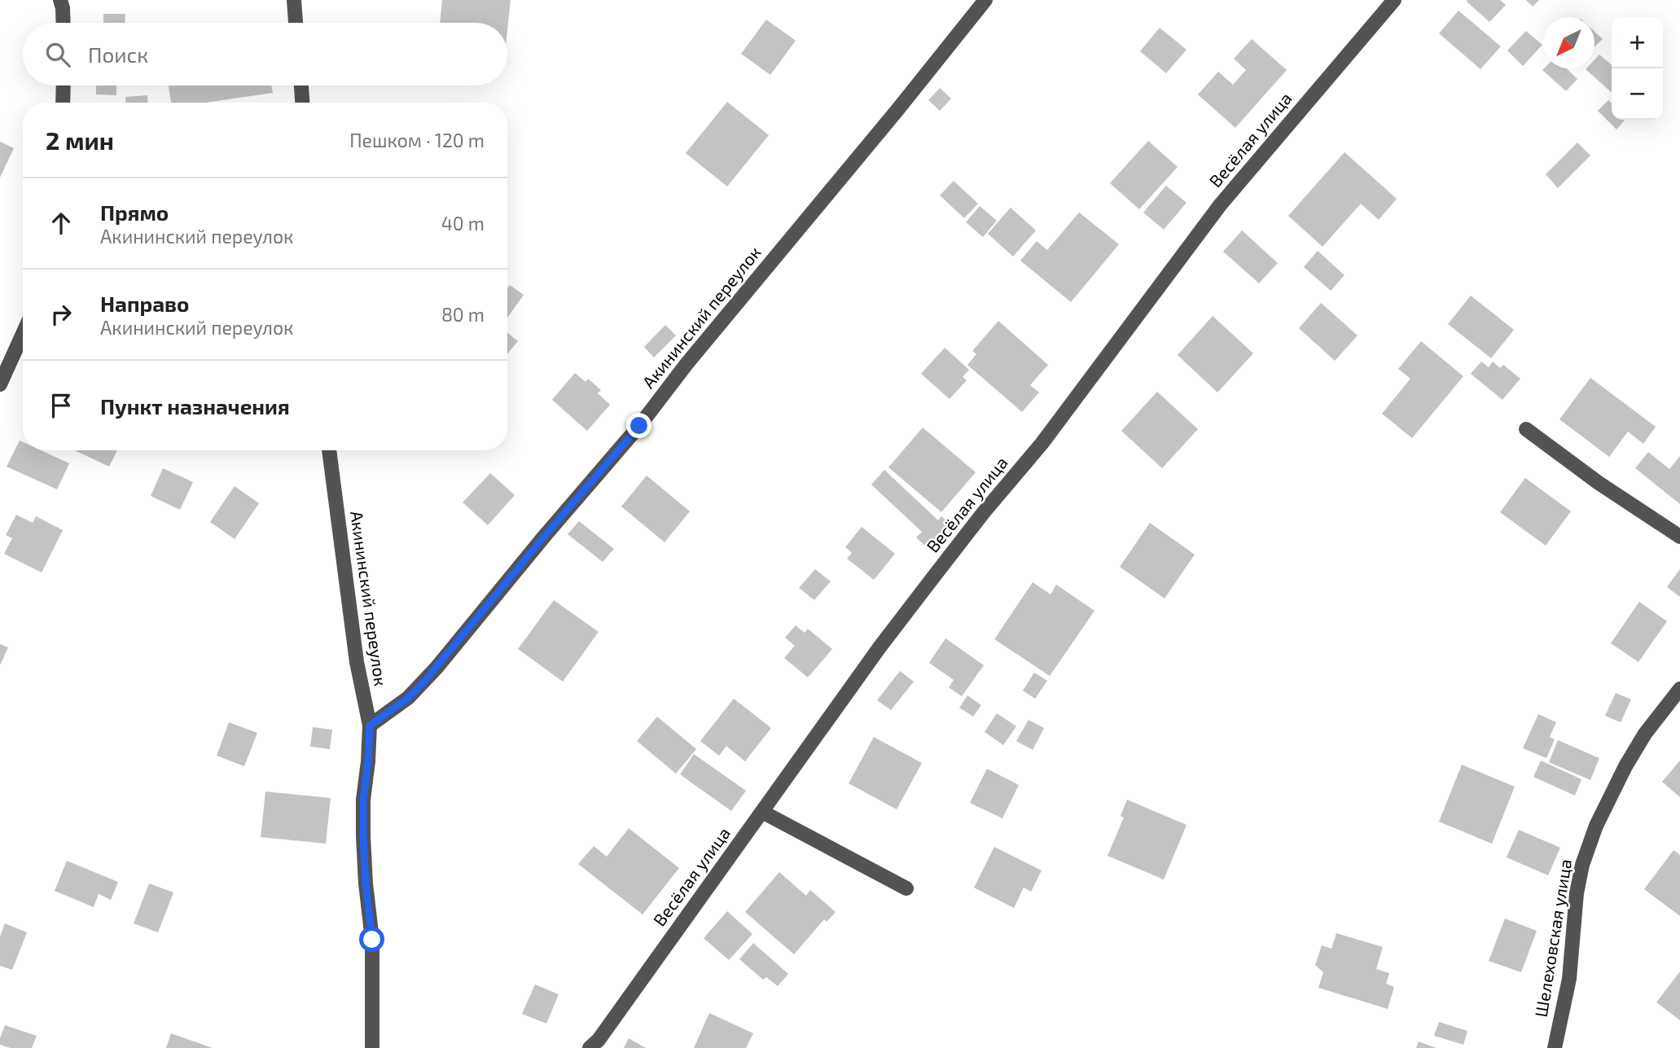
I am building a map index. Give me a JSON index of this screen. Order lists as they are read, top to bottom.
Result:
{
  "streets": {
    "street": ["Весёлая улица", "Акининский переулок", "Шелеховская улица"]
  },
  "north": "bottom left",
  "page": {
    "map_buttons": ["+", "−"],
    "search": "Поиск",
    "heading": ["2 мин", "Пешком · 120 m"],
    "list": [
      ["Прямо", "Акининский переулок", "40 m"],
      ["Направо", "Акининский переулок", "80 m"],
      "Пункт назначения"
    ]
  }
}
